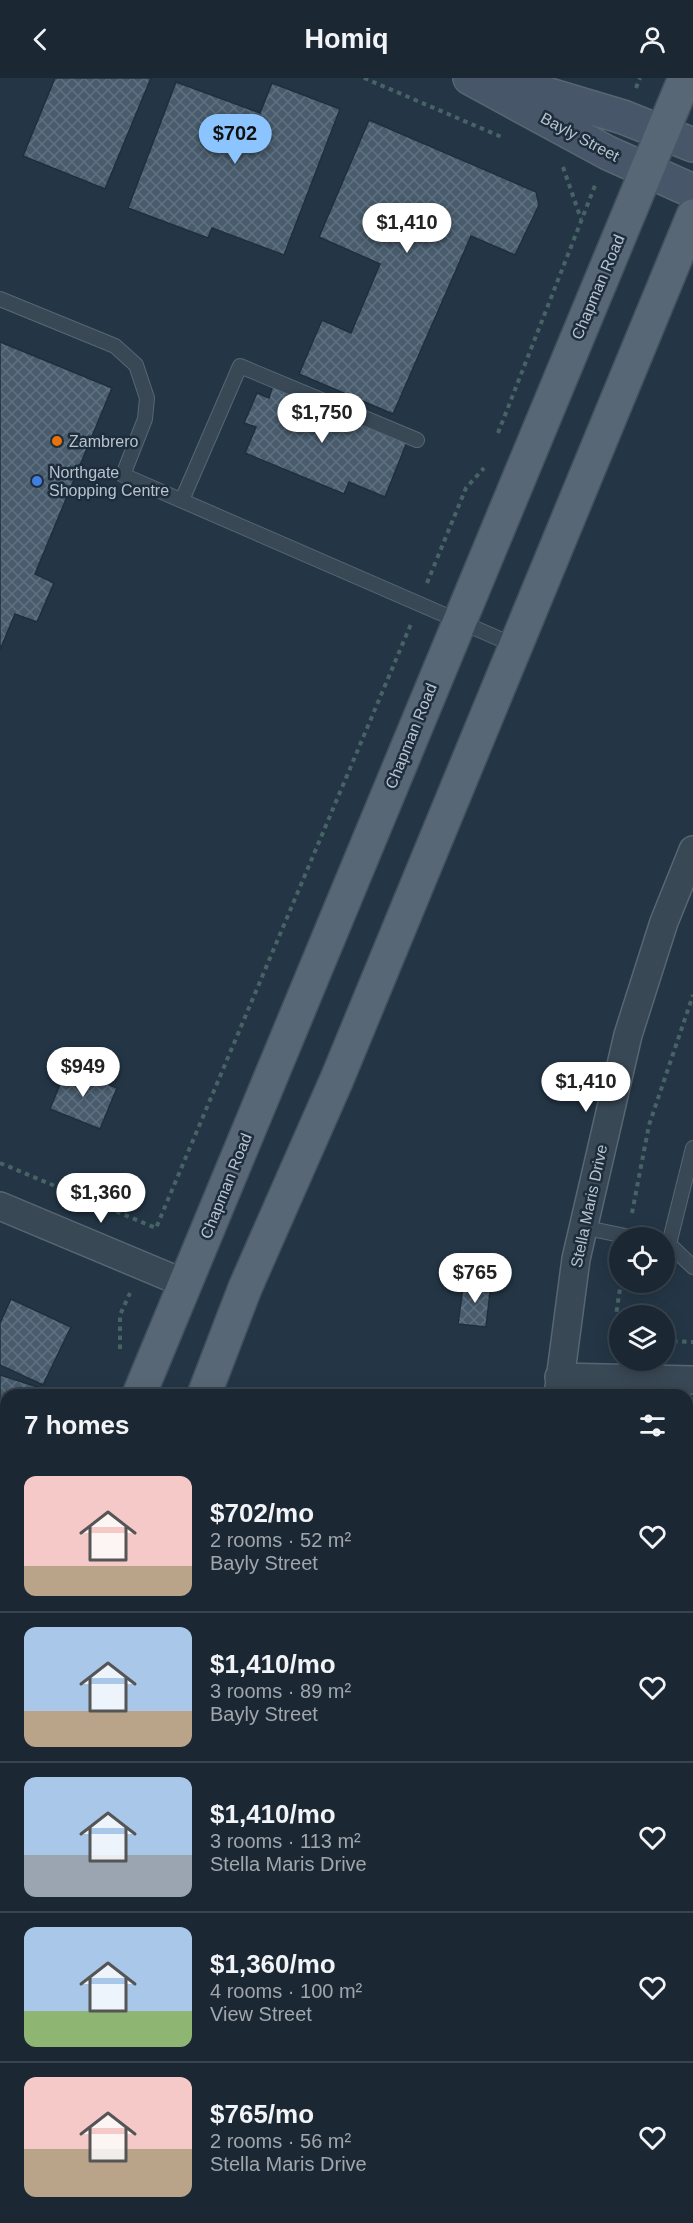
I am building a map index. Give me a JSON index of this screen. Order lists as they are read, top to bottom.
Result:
{
  "streets": {
    "main road": ["Chapman Road"],
    "street": ["Bayly Street", "Stella Maris Drive"]
  },
  "crossings": [
    ["Bayly Street", "Chapman Road"]
  ],
  "places": ["Zambrero", "Northgate Shopping Centre"],
  "page": {
    "header": "Homiq",
    "price": [
      "$702",
      "$1,410",
      "$1,750",
      "$949",
      "$1,410",
      "$1,360",
      "$765"
    ],
    "heading": "7 homes",
    "list": [
      {
        "name": "$702/mo",
        "note": "2 rooms · 52 m² · Bayly Street"
      },
      {
        "name": "$1,410/mo",
        "note": "3 rooms · 89 m² · Bayly Street"
      },
      {
        "name": "$1,410/mo",
        "note": "3 rooms · 113 m² · Stella Maris Drive"
      },
      {
        "name": "$1,360/mo",
        "note": "4 rooms · 100 m² · View Street"
      },
      {
        "name": "$765/mo",
        "note": "2 rooms · 56 m² · Stella Maris Drive"
      }
    ]
  }
}
